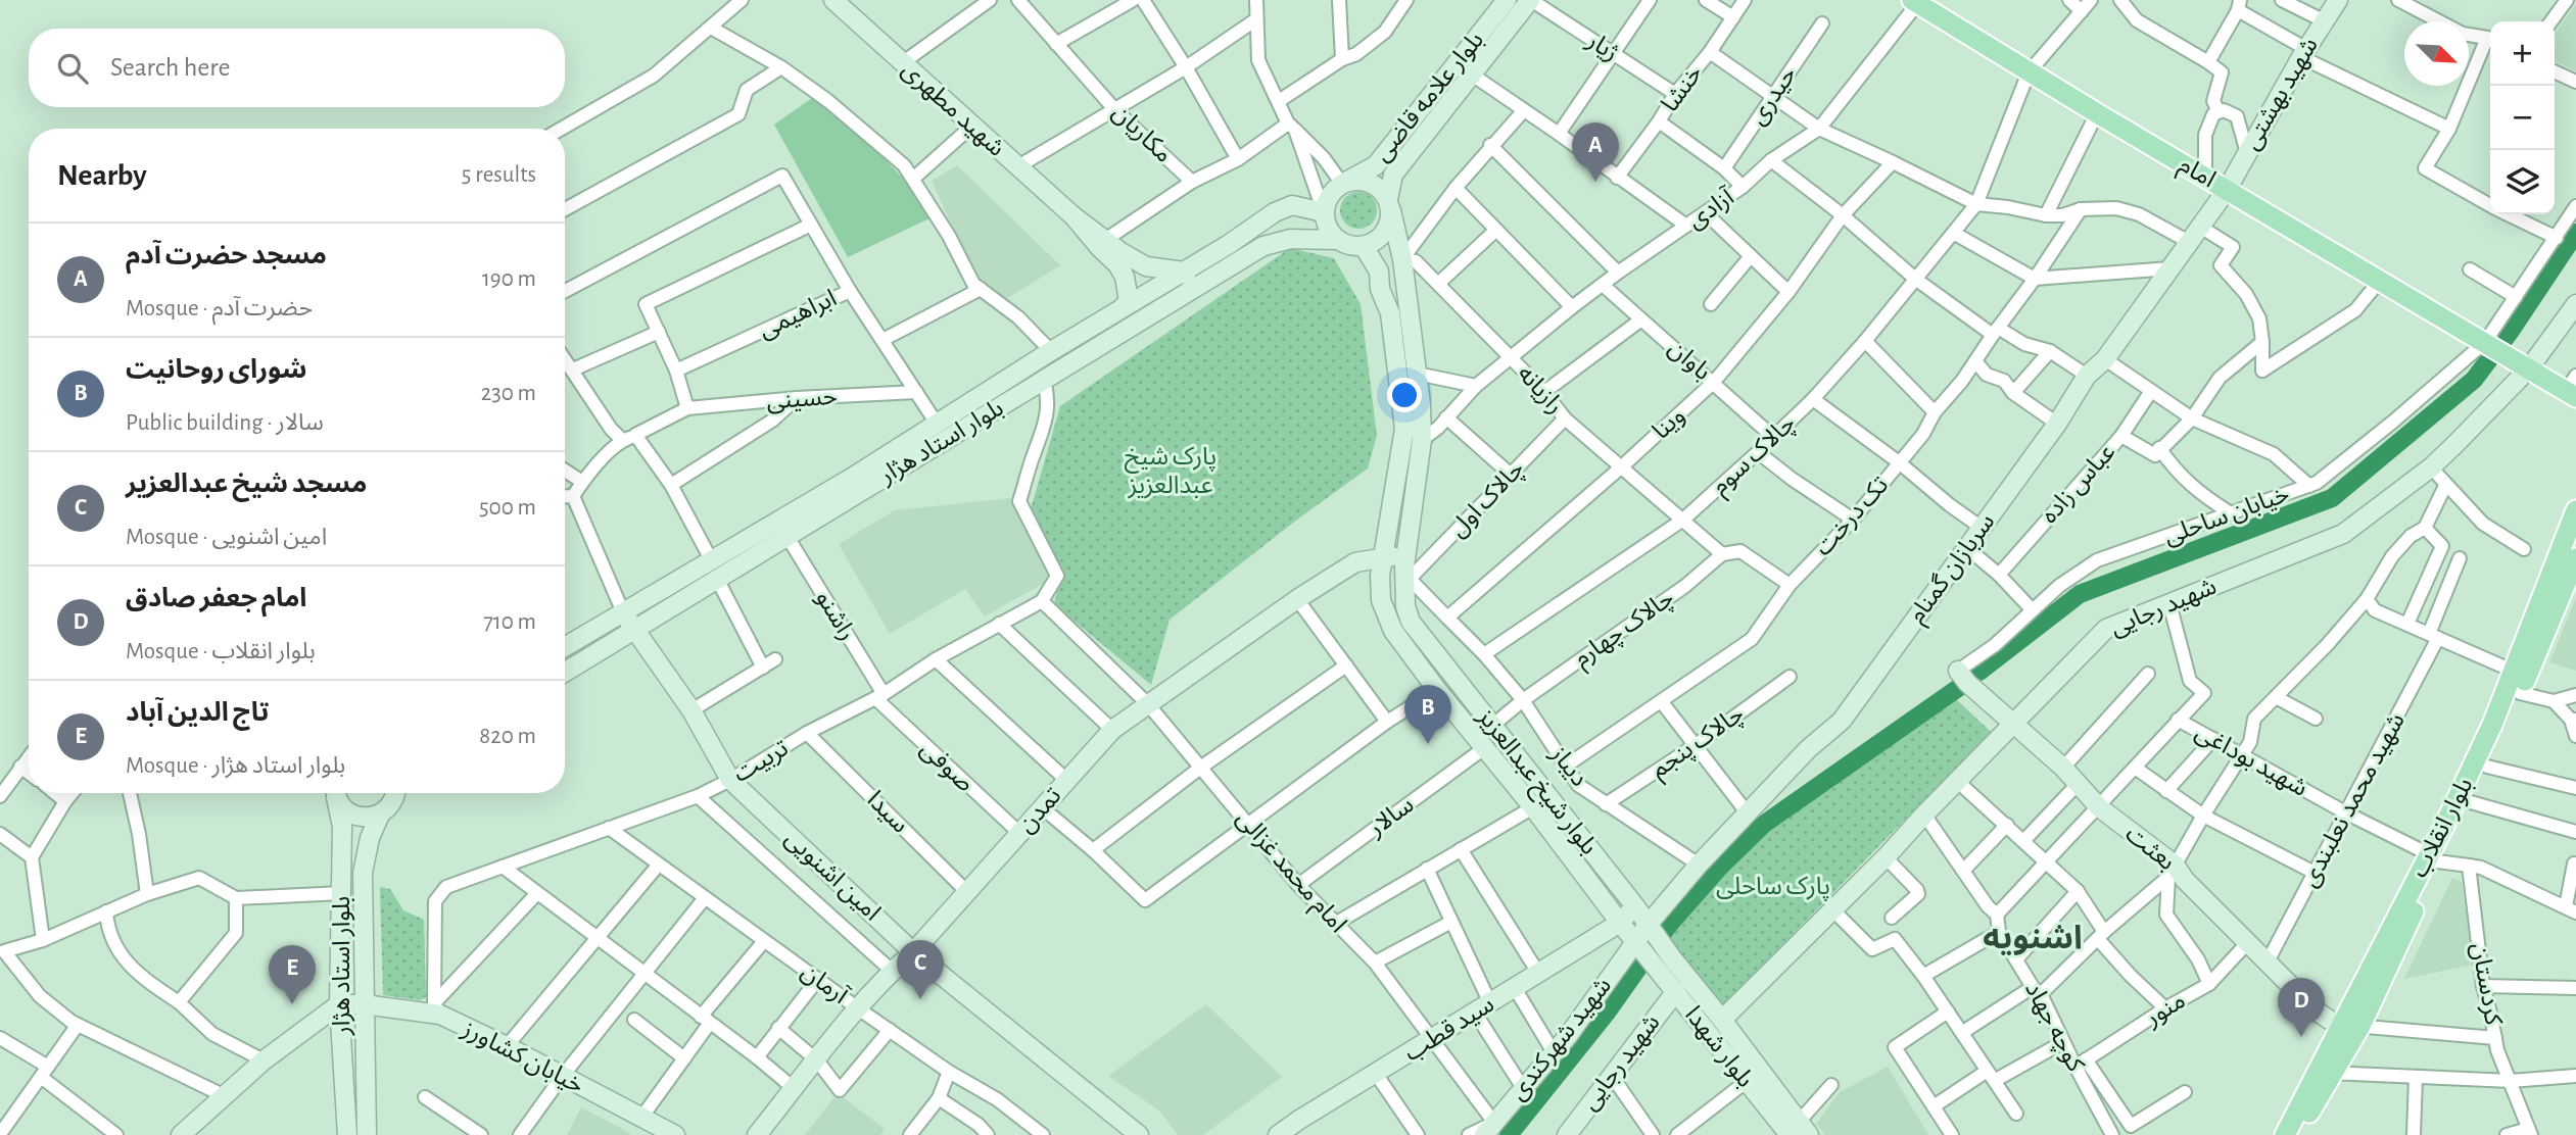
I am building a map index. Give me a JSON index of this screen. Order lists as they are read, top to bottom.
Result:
{
  "streets": {
    "main road": ["امام", "بلوار انقلاب"],
    "street": [
      "ژیار",
      "خنشا",
      "شهید بهشتی",
      "حیدری",
      "بلوار علامه قاضی",
      "شهید مطهری",
      "مکاریان",
      "آزادی",
      "ابراهیمی",
      "باوان",
      "رازیانه",
      "حسینی",
      "وینا",
      "بلوار استاد هژار",
      "چالاک سوم",
      "عباس زاده",
      "چالاک اول",
      "خیابان ساحلی",
      "تک درخت",
      "سربازان گمنام",
      "شهید رجایی",
      "راشنو",
      "چالاک چهارم",
      "چالاک پنجم",
      "شهید بوداغی",
      "تربیت",
      "صوفی",
      "دیباز",
      "بلوار شیخ عبدالعزیز",
      "شهید محمد نعلبندی",
      "تمدن",
      "سیدا",
      "سالار",
      "بعثت",
      "امام محمد غزالی",
      "امین اشنویی",
      "آرمان",
      "کردستان",
      "منور",
      "کوچه جهاد",
      "سید قطب",
      "شهید شهرکندی",
      "بلوار شهدا",
      "خیابان کشاورز"
    ]
  },
  "crossings": [
    ["ژیار", "خنشا"],
    ["ژیار", "بلوار علامه قاضی"],
    ["شهید بهشتی", "امام"],
    ["شهید بهشتی", "سربازان گمنام"],
    ["بلوار علامه قاضی", "بلوار استاد هژار"],
    ["بلوار علامه قاضی", "بلوار شیخ عبدالعزیز"],
    ["امام", "آزادی"],
    ["امام", "چالاک سوم"],
    ["امام", "خیابان ساحلی"],
    ["امام", "سربازان گمنام"],
    ["امام", "شهید رجایی"],
    ["آزادی", "باوان"],
    ["آزادی", "رازیانه"],
    ["آزادی", "بلوار شیخ عبدالعزیز"],
    ["باوان", "وینا"],
    ["باوان", "چالاک سوم"],
    ["رازیانه", "وینا"],
    ["رازیانه", "چالاک سوم"],
    ["رازیانه", "چالاک اول"],
    ["رازیانه", "چالاک چهارم"],
    ["رازیانه", "بلوار شیخ عبدالعزیز"],
    ["بلوار استاد هژار", "راشنو"],
    ["بلوار استاد هژار", "بلوار شیخ عبدالعزیز"],
    ["بلوار استاد هژار", "امین اشنویی"],
    ["بلوار استاد هژار", "خیابان کشاورز"],
    ["چالاک سوم", "دیباز"],
    ["چالاک اول", "بلوار شیخ عبدالعزیز"],
    ["خیابان ساحلی", "بعثت"],
    ["تک درخت", "دیباز"],
    ["سربازان گمنام", "دیباز"],
    ["سربازان گمنام", "بلوار شیخ عبدالعزیز"],
    ["سربازان گمنام", "شهید شهرکندی"],
    ["سربازان گمنام", "بلوار شهدا"],
    ["شهید رجایی", "بعثت"],
    ["شهید رجایی", "بلوار شهدا"],
    ["راشنو", "تربیت"],
    ["راشنو", "صوفی"],
    ["چالاک چهارم", "دیباز"],
    ["چالاک پنجم", "دیباز"],
    ["شهید بوداغی", "شهید محمد نعلبندی"],
    ["شهید بوداغی", "بلوار انقلاب"],
    ["شهید بوداغی", "بعثت"],
    ["تربیت", "صوفی"],
    ["تربیت", "سیدا"],
    ["تربیت", "امین اشنویی"],
    ["تربیت", "آرمان"],
    ["تربیت", "خیابان کشاورز"],
    ["صوفی", "تمدن"],
    ["بلوار شیخ عبدالعزیز", "تمدن"],
    ["بلوار شیخ عبدالعزیز", "سالار"],
    ["بلوار شیخ عبدالعزیز", "سید قطب"],
    ["بلوار شیخ عبدالعزیز", "شهید شهرکندی"],
    ["بلوار شیخ عبدالعزیز", "بلوار شهدا"],
    ["شهید محمد نعلبندی", "بعثت"],
    ["تمدن", "سیدا"],
    ["تمدن", "امام محمد غزالی"],
    ["تمدن", "امین اشنویی"],
    ["تمدن", "آرمان"],
    ["سالار", "امام محمد غزالی"],
    ["بلوار انقلاب", "بعثت"],
    ["بعثت", "منور"],
    ["امام محمد غزالی", "سید قطب"],
    ["امام محمد غزالی", "شهید شهرکندی"],
    ["منور", "کوچه جهاد"],
    ["شهید شهرکندی", "بلوار شهدا"]
  ],
  "districts": ["اشنویه"],
  "parks": ["پارک شیخ عبدالعزیز", "پارک ساحلی"],
  "north": "bottom right",
  "page": {
    "map_buttons": ["+", "−"],
    "search": "Search here",
    "pins": [
      "A",
      "B",
      "C",
      "E",
      "D"
    ],
    "heading": ["Nearby", "5 results"],
    "list": [
      {
        "mark": "A",
        "name": "مسجد حضرت آدم",
        "note": "Mosque · حضرت آدم",
        "value": "190 m"
      },
      {
        "mark": "B",
        "name": "شورای روحانیت",
        "note": "Public building · سالار",
        "value": "230 m"
      },
      {
        "mark": "C",
        "name": "مسجد شیخ عبدالعزیر",
        "note": "Mosque · امین اشنویی",
        "value": "500 m"
      },
      {
        "mark": "D",
        "name": "امام جعفر صادق",
        "note": "Mosque · بلوار انقلاب",
        "value": "710 m"
      },
      {
        "mark": "E",
        "name": "تاج الدین آباد",
        "note": "Mosque · بلوار استاد هژار",
        "value": "820 m"
      }
    ]
  }
}
